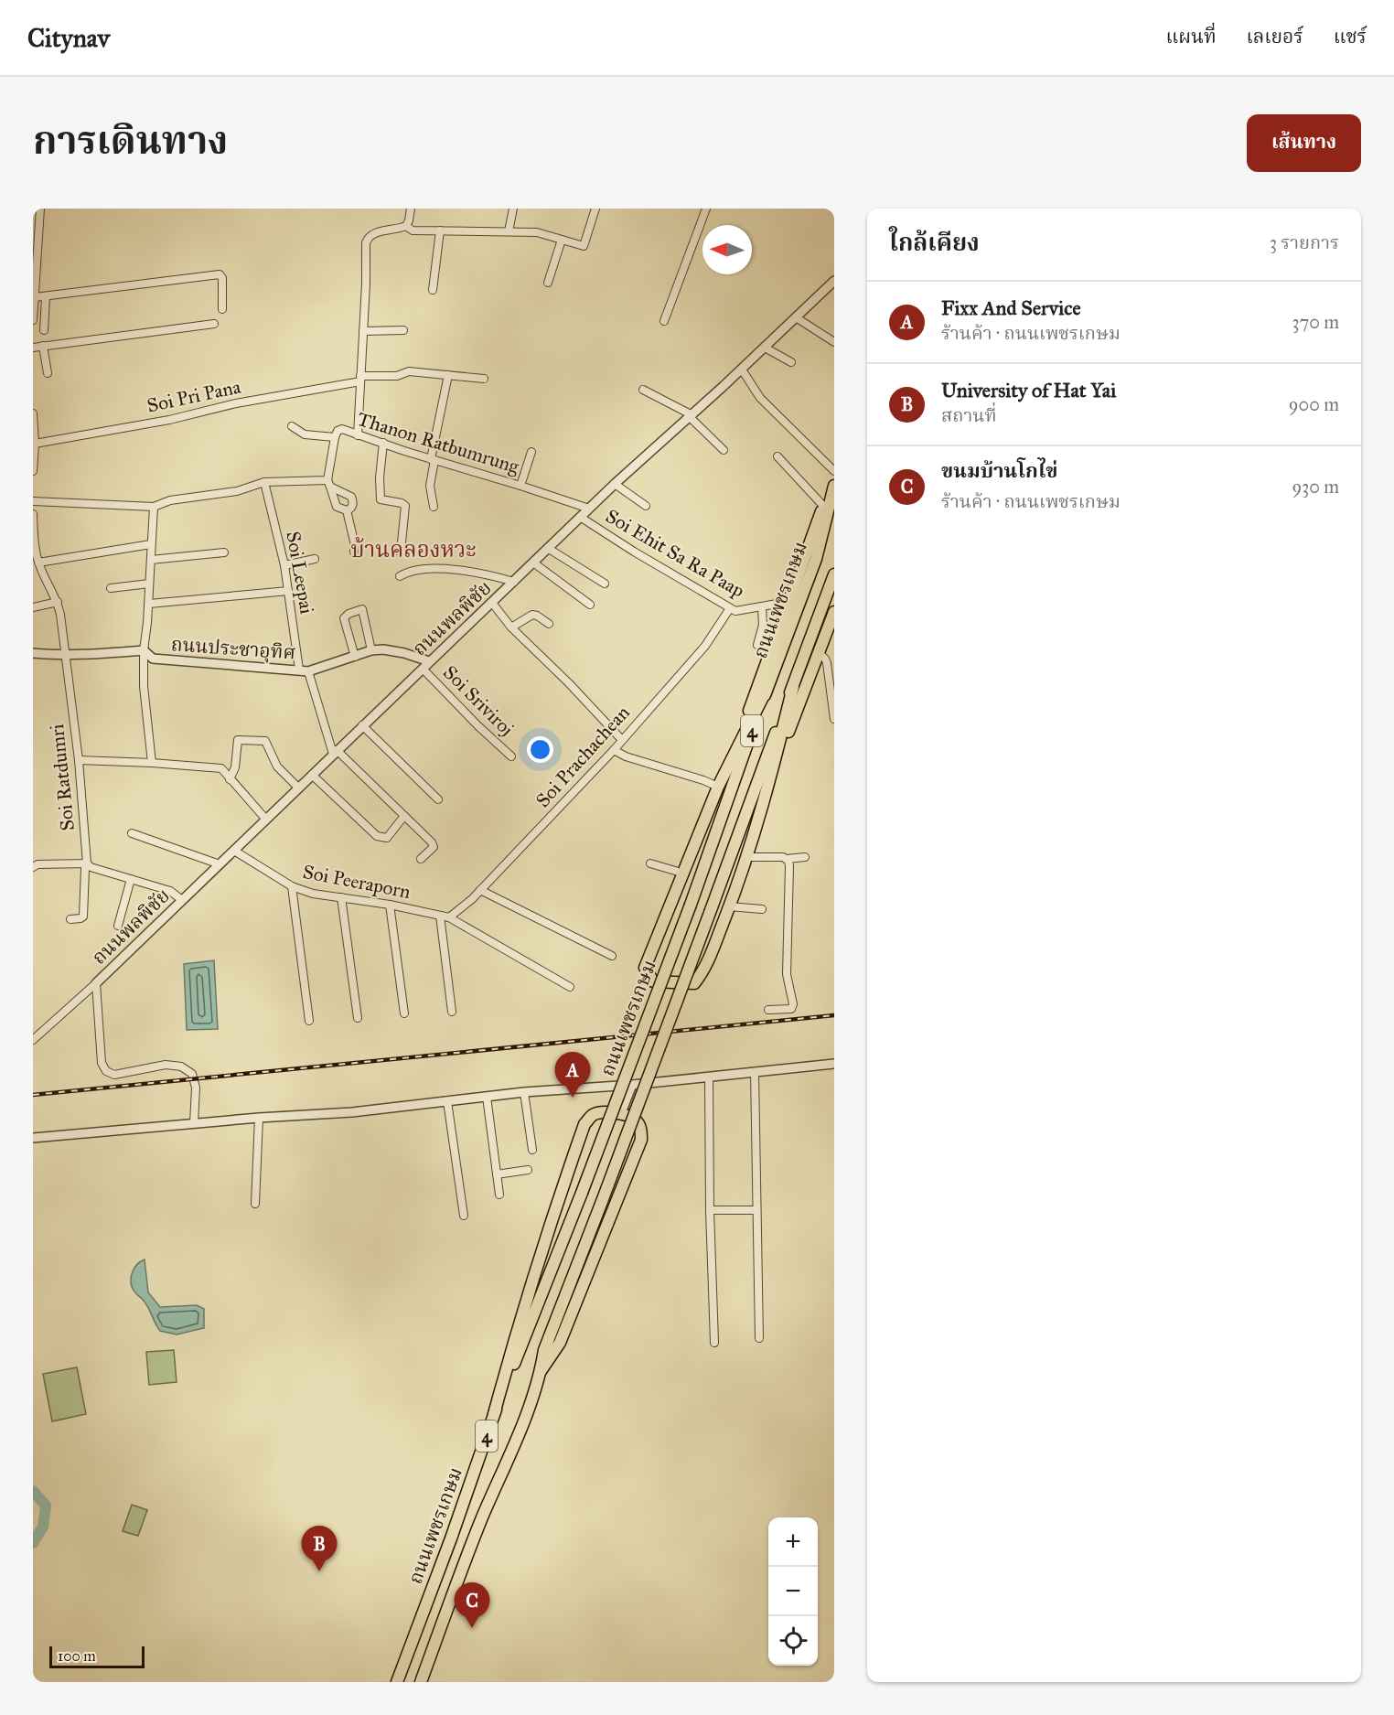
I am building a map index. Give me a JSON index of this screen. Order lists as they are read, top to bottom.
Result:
{
  "streets": {
    "highway": ["ถนนเพชรเกษม", "4"],
    "street": [
      "Soi Pri Pana",
      "Thanon Ratbumrung",
      "Soi Ehit Sa Ra Paap",
      "Soi Leepai",
      "ถนนพลพิชัย",
      "ถนนประชาอุทิศ",
      "Soi Sriviroj",
      "Soi Prachachean",
      "Soi Ratdumri",
      "Soi Peeraporn"
    ]
  },
  "crossings": [
    ["Thanon Ratbumrung", "ถนนพลพิชัย"],
    ["Soi Ehit Sa Ra Paap", "ถนนพลพิชัย"],
    ["Soi Ehit Sa Ra Paap", "Soi Prachachean"],
    ["Soi Leepai", "ถนนพลพิชัย"],
    ["Soi Leepai", "ถนนประชาอุทิศ"],
    ["ถนนพลพิชัย", "ถนนประชาอุทิศ"],
    ["ถนนพลพิชัย", "Soi Sriviroj"],
    ["ถนนพลพิชัย", "Soi Peeraporn"],
    ["ถนนประชาอุทิศ", "Soi Ratdumri"],
    ["Soi Prachachean", "Soi Peeraporn"]
  ],
  "districts": ["บ้านคลองหวะ"],
  "scale_bar": "100 m",
  "north": "left",
  "page": {
    "header": "Citynav",
    "nav": ["แผนที่", "เลเยอร์", "แชร์"],
    "title": "การเดินทาง",
    "buttons": "เส้นทาง",
    "heading": ["ใกล้เคียง", "3 รายการ"],
    "list": [
      {
        "mark": "A",
        "name": "Fixx And Service",
        "note": "ร้านค้า · ถนนเพชรเกษม",
        "value": "370 m"
      },
      {
        "mark": "B",
        "name": "University of Hat Yai",
        "note": "สถานที่",
        "value": "900 m"
      },
      {
        "mark": "C",
        "name": "ขนมบ้านโกไข่",
        "note": "ร้านค้า · ถนนเพชรเกษม",
        "value": "930 m"
      }
    ],
    "pins": ["A", "B", "C"],
    "map_buttons": ["+", "−"],
    "scale": "100 m"
  }
}
